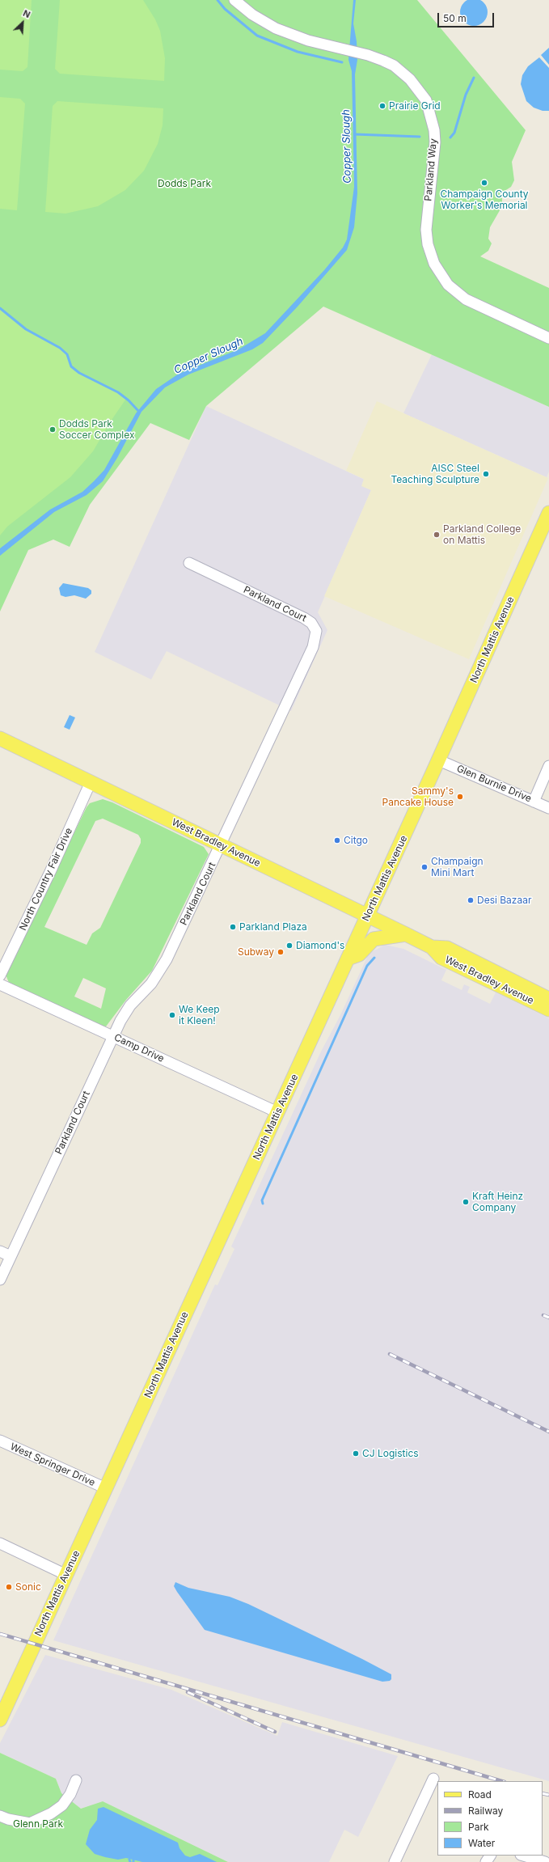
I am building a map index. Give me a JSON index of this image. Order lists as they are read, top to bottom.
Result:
{
  "streets": {
    "main road": ["North Mattis Avenue", "West Bradley Avenue"],
    "street": [
      "Parkland Way",
      "Parkland Court",
      "Glen Burnie Drive",
      "North Country Fair Drive",
      "Camp Drive",
      "West Springer Drive"
    ]
  },
  "crossings": [
    ["Parkland Court", "West Bradley Avenue"],
    ["Parkland Court", "Camp Drive"],
    ["North Mattis Avenue", "Glen Burnie Drive"],
    ["North Mattis Avenue", "West Bradley Avenue"],
    ["North Mattis Avenue", "Camp Drive"],
    ["North Mattis Avenue", "West Springer Drive"],
    ["West Bradley Avenue", "North Country Fair Drive"]
  ],
  "water": ["Copper Slough"],
  "parks": ["Dodds Park", "Glenn Park"],
  "places": [
    "Prairie Grid",
    "Champaign County Worker's Memorial",
    "Dodds Park Soccer Complex",
    "AISC Steel Teaching Sculpture",
    "Parkland College on Mattis",
    "Sammy's Pancake House",
    "Citgo",
    "Champaign Mini Mart",
    "Desi Bazaar",
    "Parkland Plaza",
    "Diamond's",
    "Subway",
    "We Keep it Kleen!",
    "Kraft Heinz Company",
    "CJ Logistics",
    "Sonic"
  ],
  "legend": [
    "Road",
    "Railway",
    "Park",
    "Water"
  ],
  "scale_bar": "50 m",
  "north": "top right"
}
